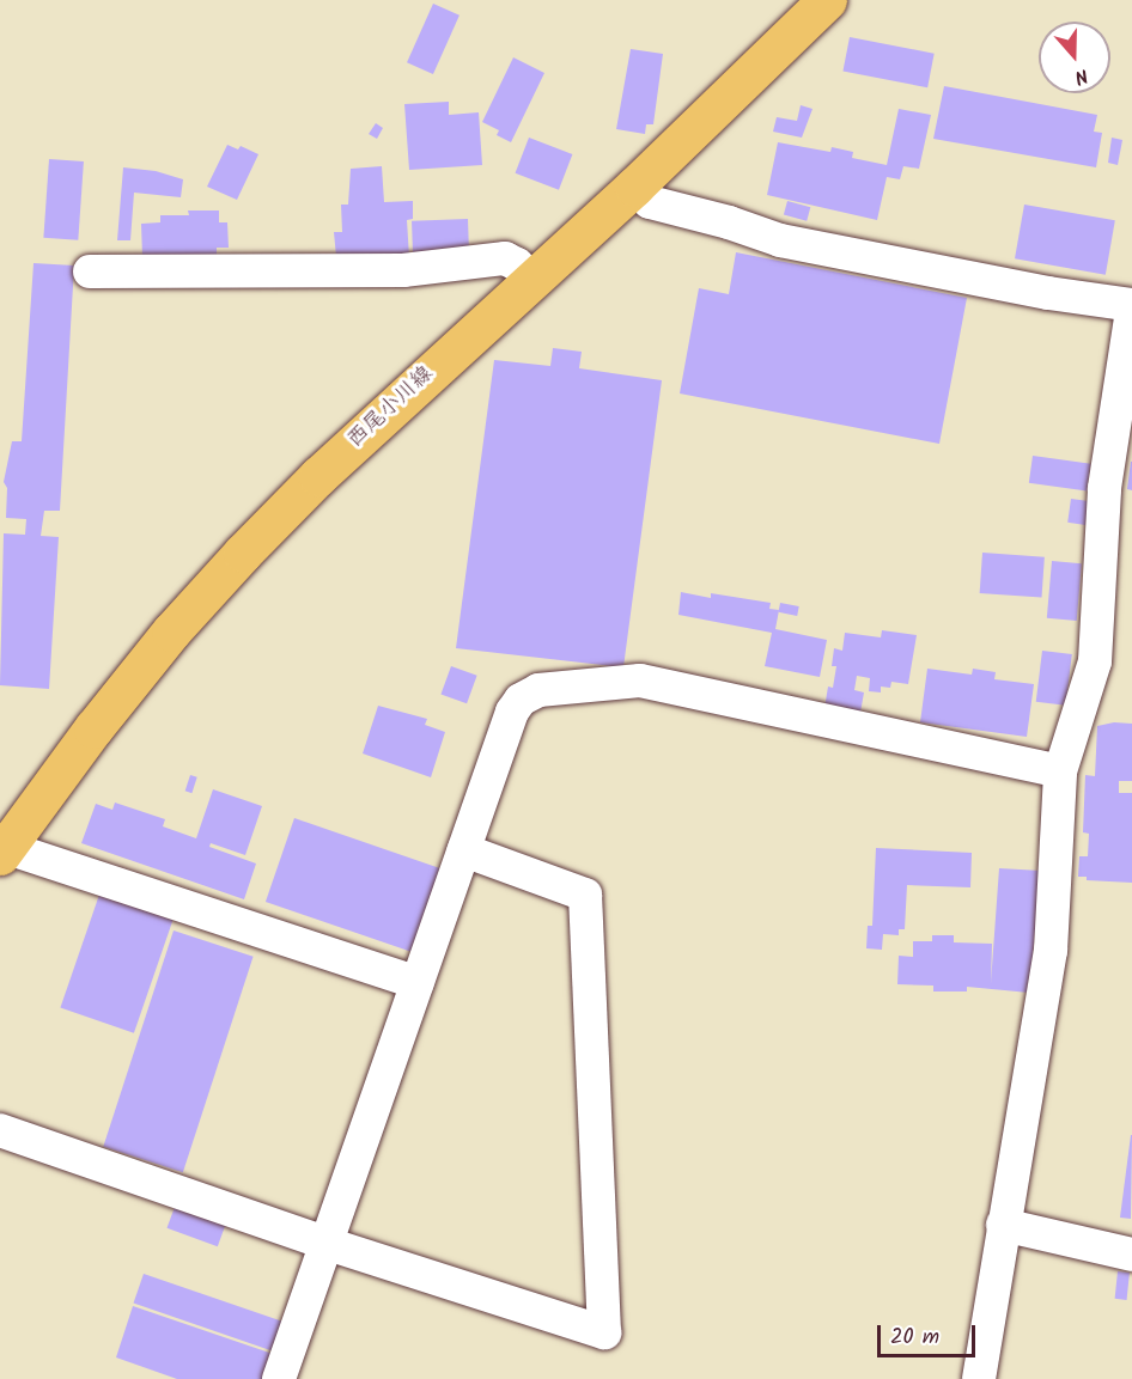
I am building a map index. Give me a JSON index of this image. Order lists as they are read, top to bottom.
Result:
{
  "streets": {
    "main road": ["西尾小川線"]
  },
  "scale_bar": "20 m",
  "north": "bottom"
}
